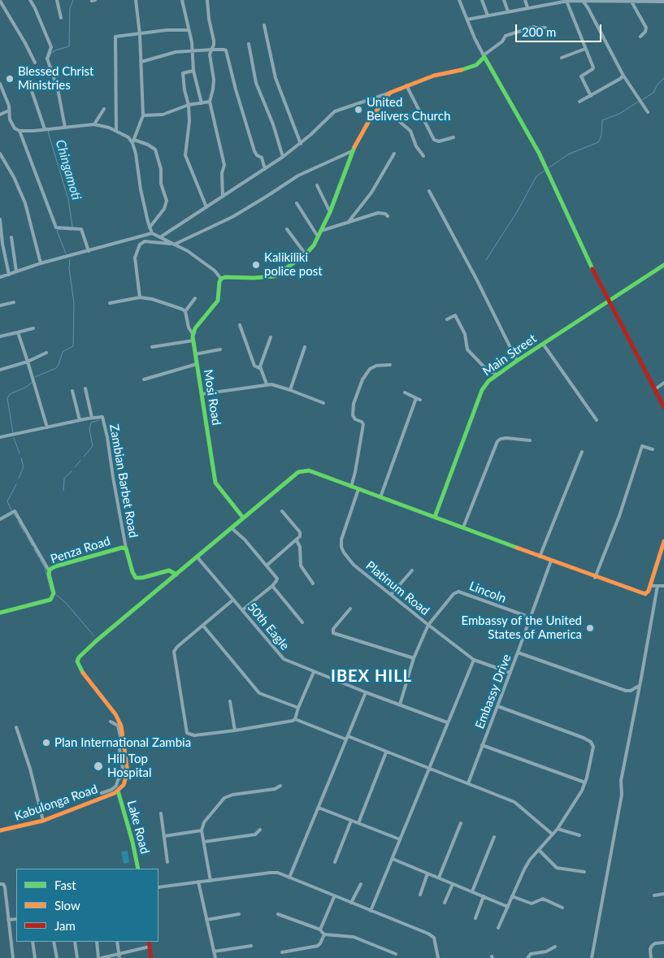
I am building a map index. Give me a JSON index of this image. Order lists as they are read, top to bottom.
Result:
{
  "streets": {
    "street": [
      "Main Street",
      "Mosi Road",
      "Zambian Barbet Road",
      "Penza Road",
      "Platinum Road",
      "Lincoln",
      "50th Eagle",
      "Embassy Drive",
      "Kabulonga Road",
      "Lake Road"
    ]
  },
  "crossings": [
    ["Zambian Barbet Road", "Penza Road"],
    ["Platinum Road", "Lincoln"],
    ["Platinum Road", "50th Eagle"],
    ["Lincoln", "Embassy Drive"],
    ["Kabulonga Road", "Lake Road"]
  ],
  "districts": ["IBEX HILL"],
  "water": ["Chingamoti"],
  "places": [
    "Blessed Christ Ministries",
    "United Belivers Church",
    "Kalikiliki police post",
    "Embassy of the United States of America",
    "Plan International Zambia",
    "Hill Top Hospital"
  ],
  "legend": ["Fast", "Slow", "Jam"],
  "scale_bar": "200 m"
}
